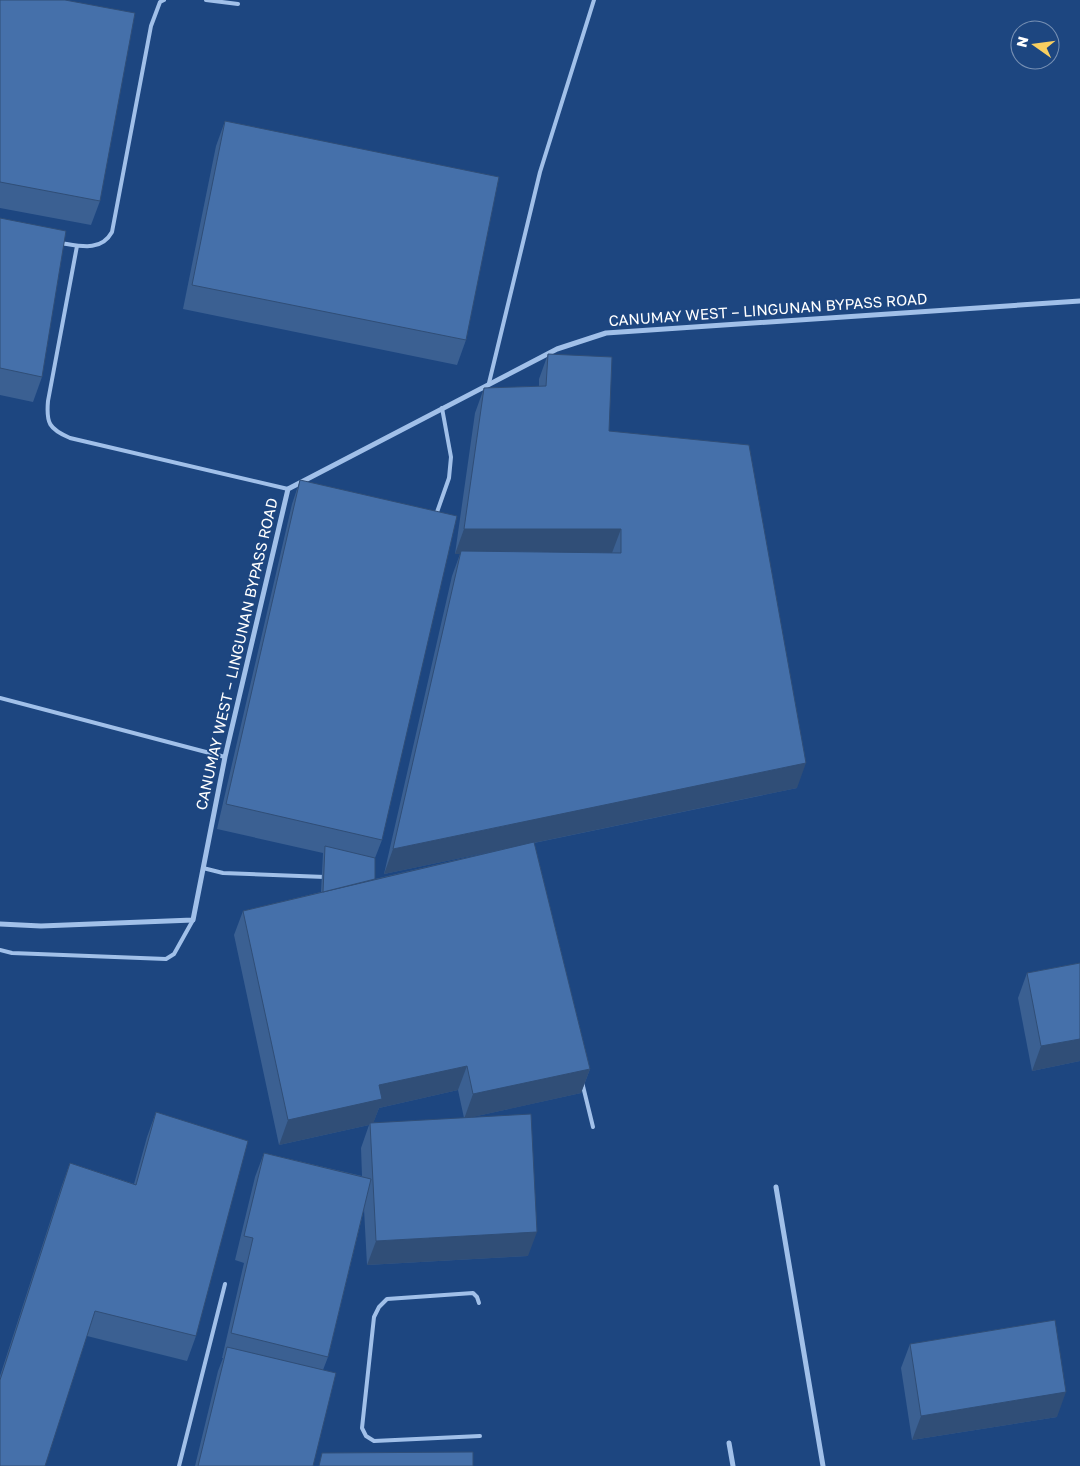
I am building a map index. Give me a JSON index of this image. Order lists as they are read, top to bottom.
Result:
{
  "streets": {
    "street": ["CANUMAY WEST – LINGUNAN BYPASS ROAD"]
  },
  "north": "left"
}
